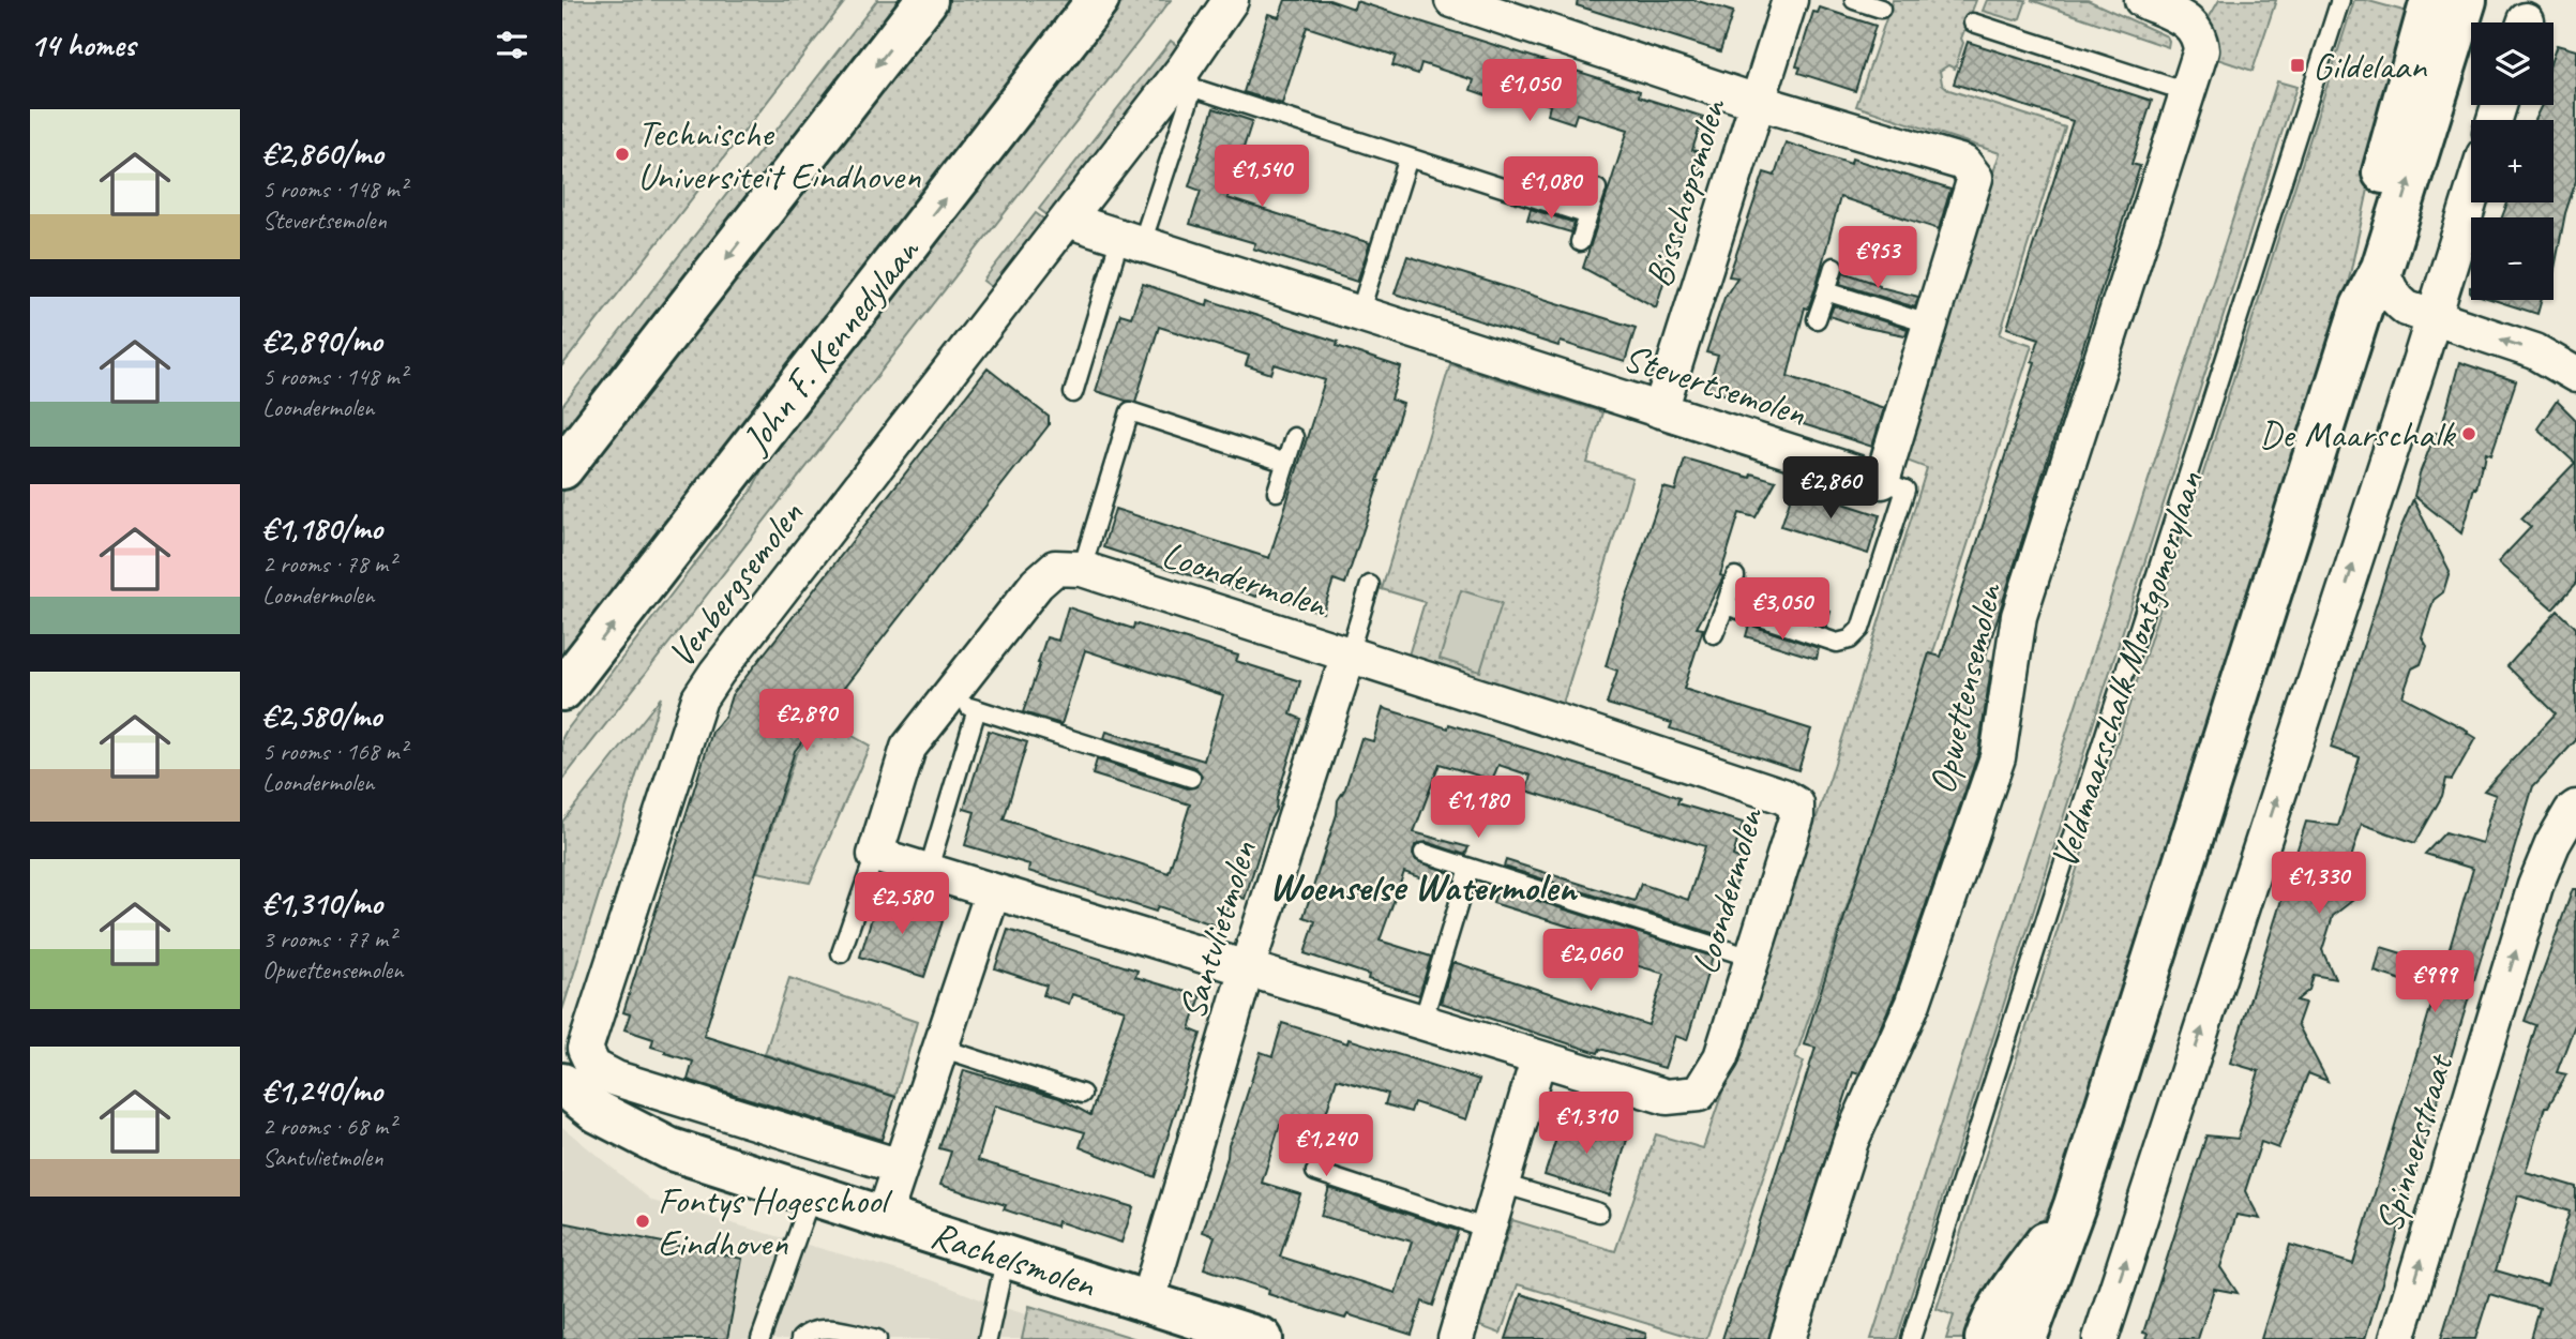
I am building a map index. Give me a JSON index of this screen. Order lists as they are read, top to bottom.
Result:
{
  "streets": {
    "main road": ["John F. Kennedylaan", "Rachelsmolen"],
    "street": [
      "Bisschopsmolen",
      "Stevertsemolen",
      "Loondermolen",
      "Venbergsemolen",
      "Opwettensemolen",
      "Santvlietmolen",
      "Spinnerstraat"
    ],
    "lane": ["Veldmaarschalk Montgomerylaan"]
  },
  "crossings": [
    ["Bisschopsmolen", "Stevertsemolen"],
    ["Stevertsemolen", "Venbergsemolen"],
    ["Loondermolen", "Santvlietmolen"],
    ["Santvlietmolen", "Rachelsmolen"]
  ],
  "districts": ["Woenselse Watermolen"],
  "places": {
    "transit": ["Gildelaan"],
    "other": ["Technische Universiteit Eindhoven", "De Maarschalk", "Fontys Hogeschool Eindhoven"]
  },
  "page": {
    "heading": "14 homes",
    "map_buttons": ["+", "−"],
    "price": [
      "€1,050",
      "€1,540",
      "€1,080",
      "€953",
      "€2,860",
      "€3,050",
      "€2,890",
      "€1,180",
      "€1,330",
      "€2,580",
      "€2,060",
      "€999",
      "€1,310",
      "€1,240"
    ],
    "list": [
      {
        "name": "€2,860/mo",
        "note": "5 rooms · 148 m² · Stevertsemolen"
      },
      {
        "name": "€2,890/mo",
        "note": "5 rooms · 148 m² · Loondermolen"
      },
      {
        "name": "€1,180/mo",
        "note": "2 rooms · 78 m² · Loondermolen"
      },
      {
        "name": "€2,580/mo",
        "note": "5 rooms · 168 m² · Loondermolen"
      },
      {
        "name": "€1,310/mo",
        "note": "3 rooms · 77 m² · Opwettensemolen"
      },
      {
        "name": "€1,240/mo",
        "note": "2 rooms · 68 m² · Santvlietmolen"
      }
    ]
  }
}
